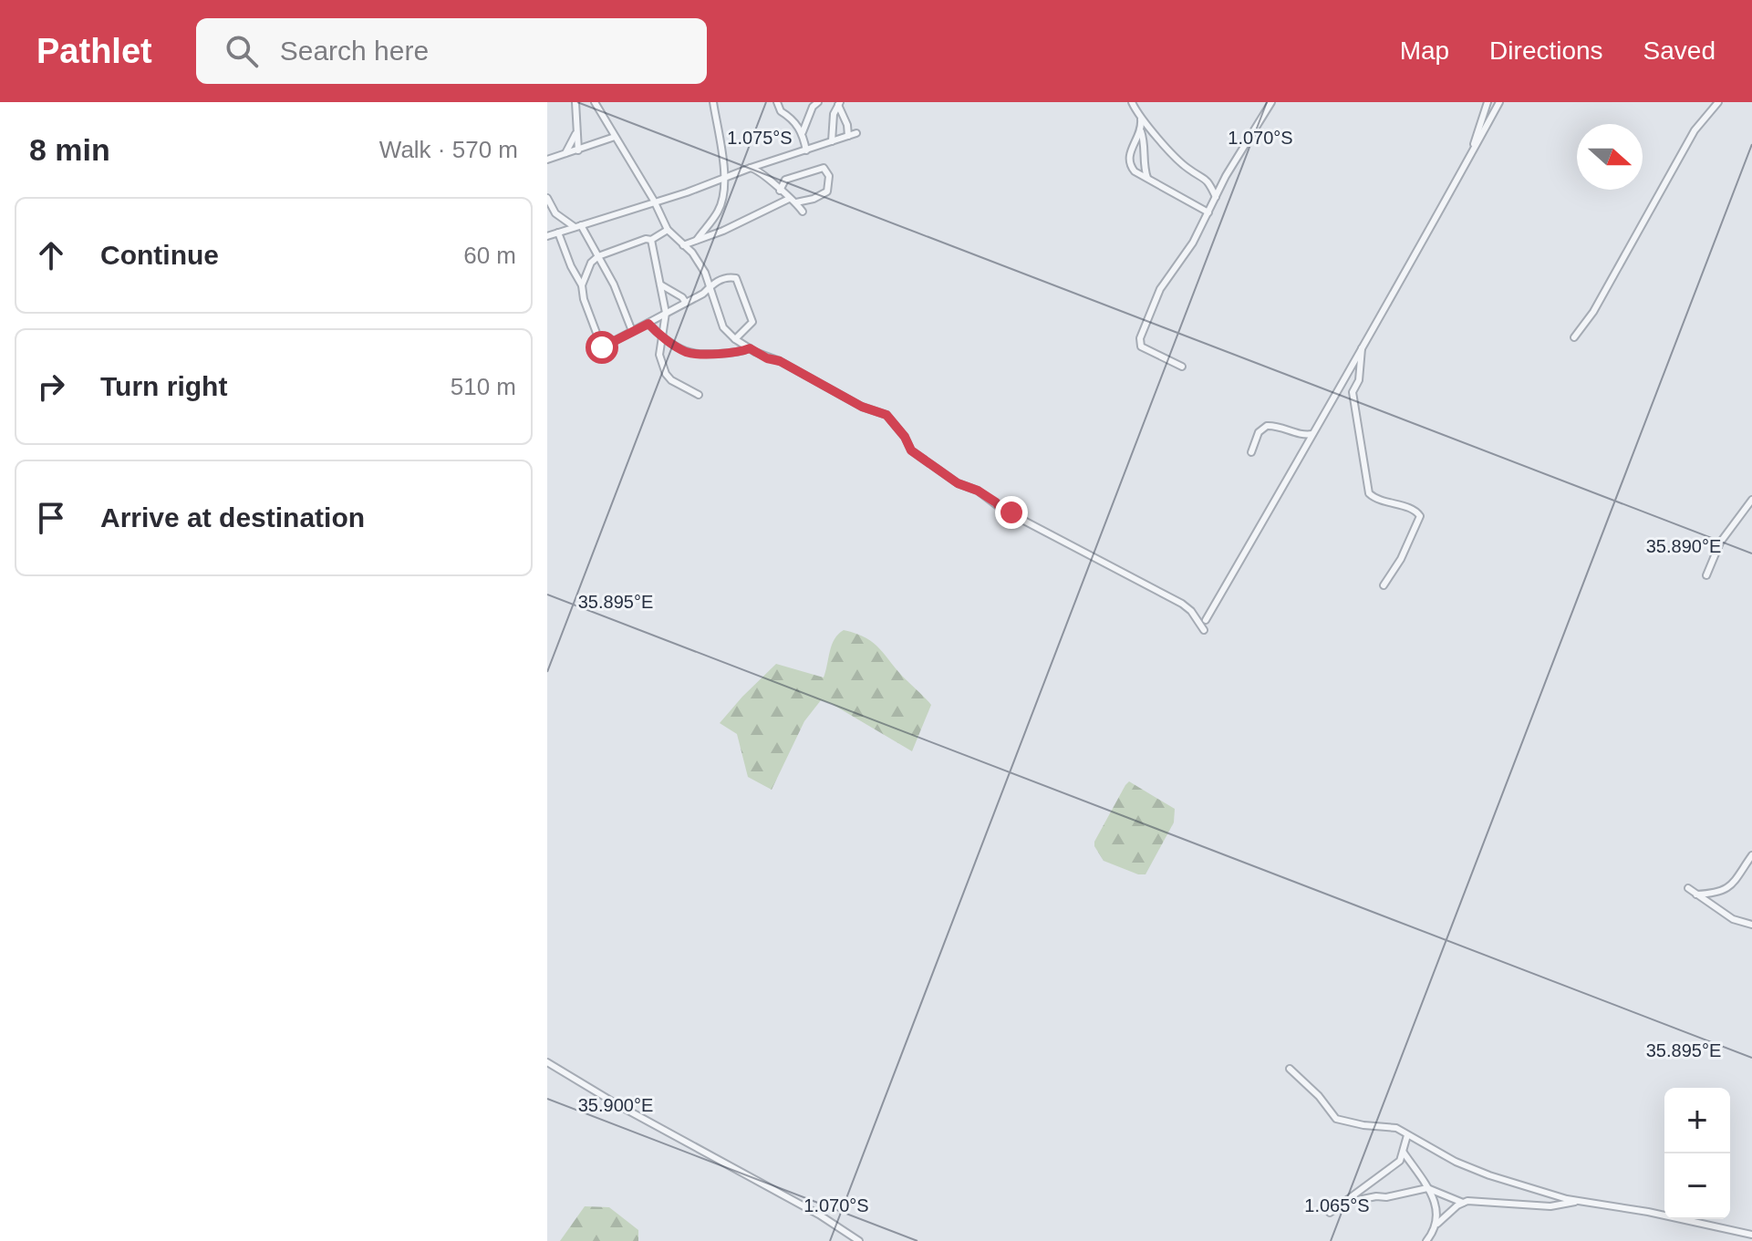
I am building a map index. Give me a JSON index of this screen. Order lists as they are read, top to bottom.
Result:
{
  "north": "right",
  "page": {
    "header": "Pathlet",
    "search": "Search here",
    "nav": ["Map", "Directions", "Saved"],
    "heading": ["8 min", "Walk · 570 m"],
    "list": [
      ["Continue", "60 m"],
      ["Turn right", "510 m"],
      "Arrive at destination"
    ],
    "map_buttons": ["+", "−"]
  },
  "coordinates": [
    "1.075°S",
    "1.070°S",
    "35.890°E",
    "35.895°E",
    "35.900°E",
    "1.065°S"
  ]
}
